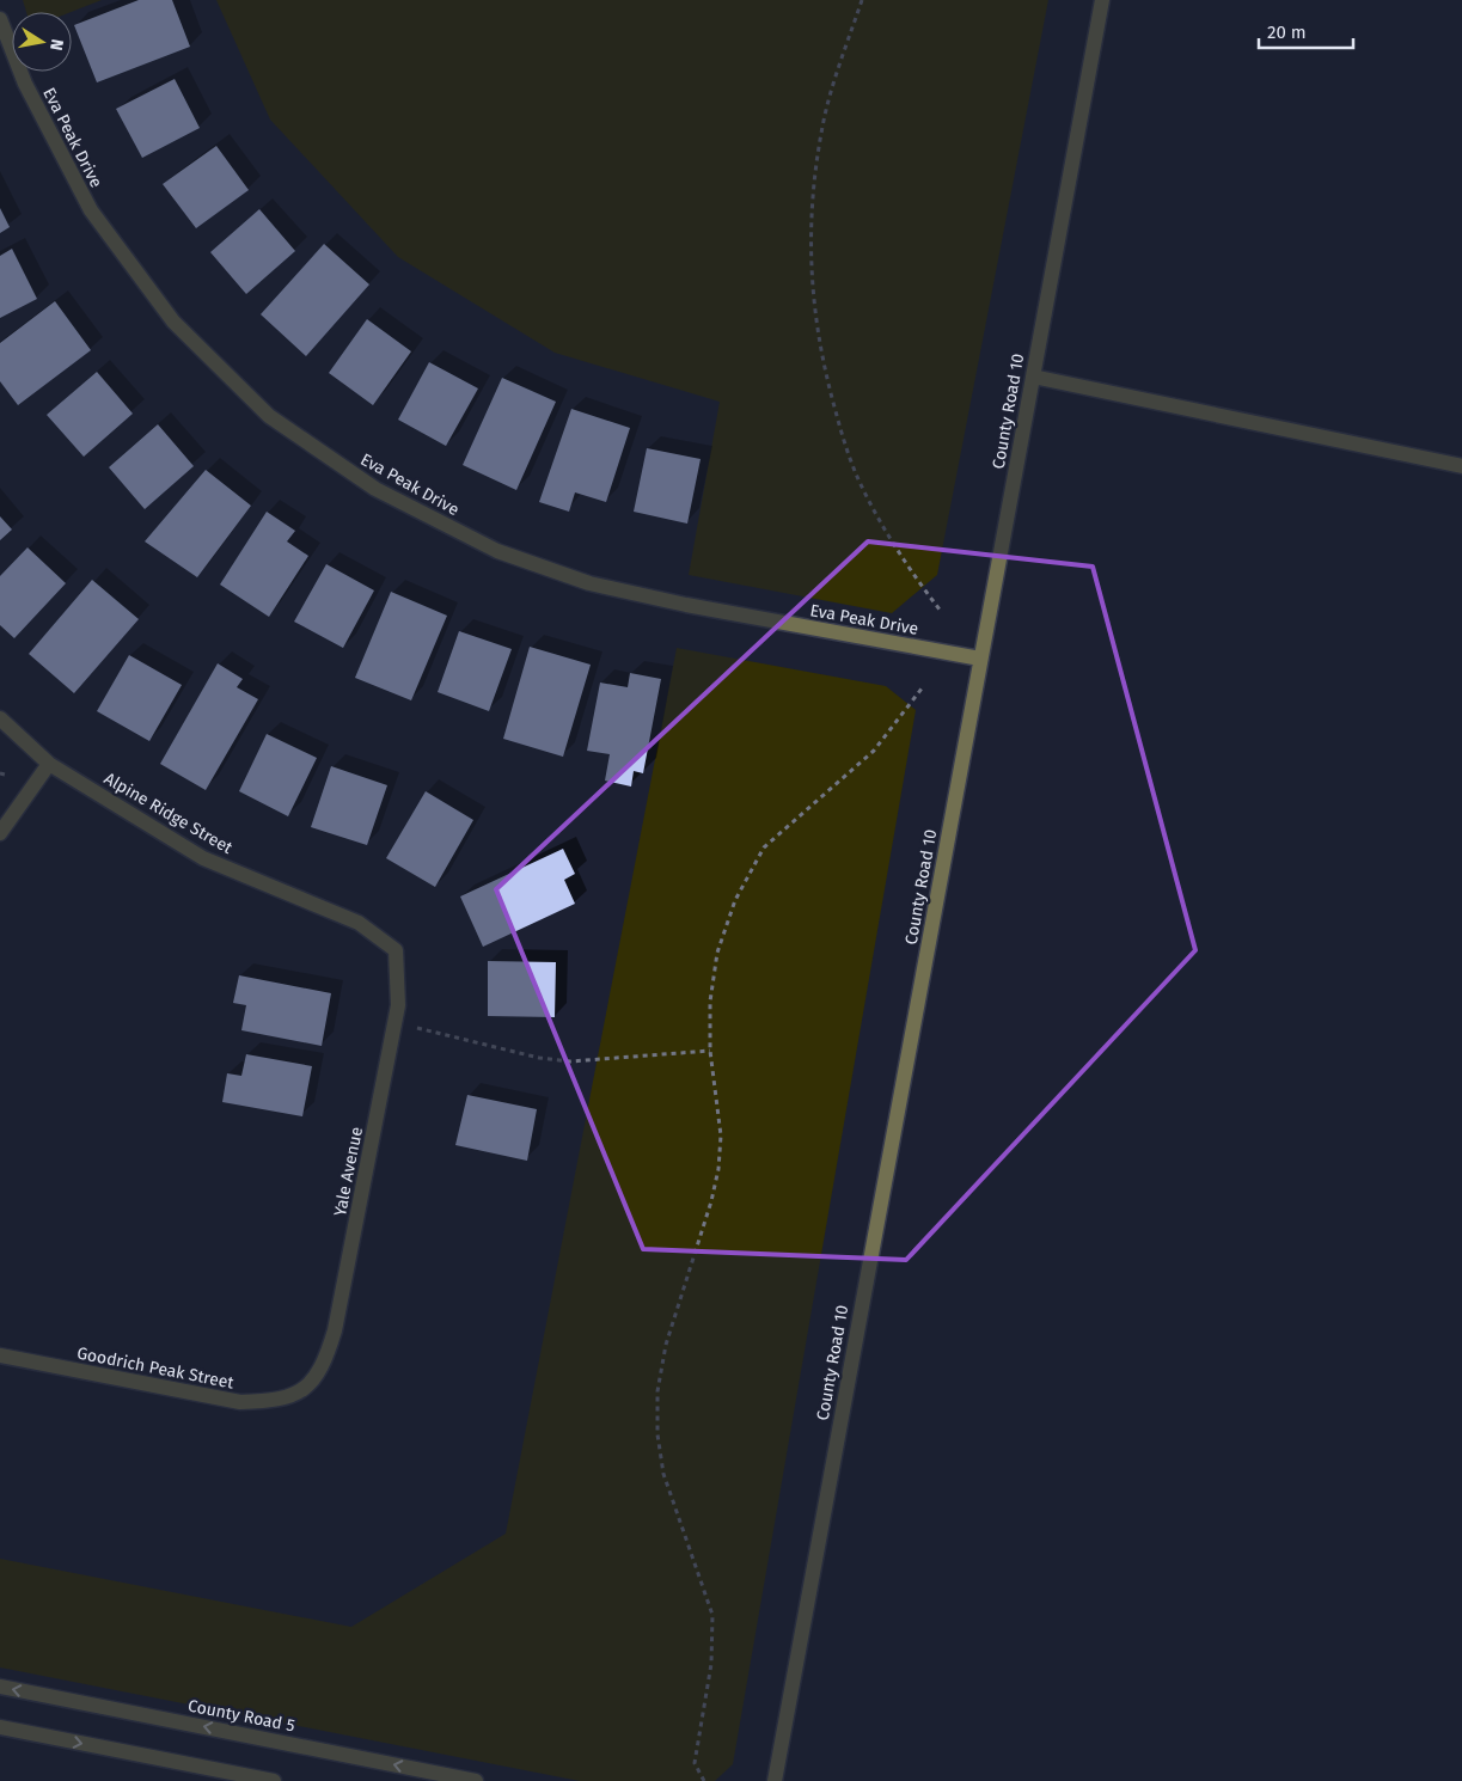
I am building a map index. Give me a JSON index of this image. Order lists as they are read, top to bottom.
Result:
{
  "streets": {
    "street": [
      "Eva Peak Drive",
      "County Road 10",
      "Alpine Ridge Street",
      "Yale Avenue",
      "Goodrich Peak Street",
      "County Road 5"
    ]
  },
  "crossings": [
    ["Eva Peak Drive", "County Road 10"],
    ["Alpine Ridge Street", "Yale Avenue"],
    ["Yale Avenue", "Goodrich Peak Street"]
  ],
  "scale_bar": "20 m",
  "north": "right"
}
